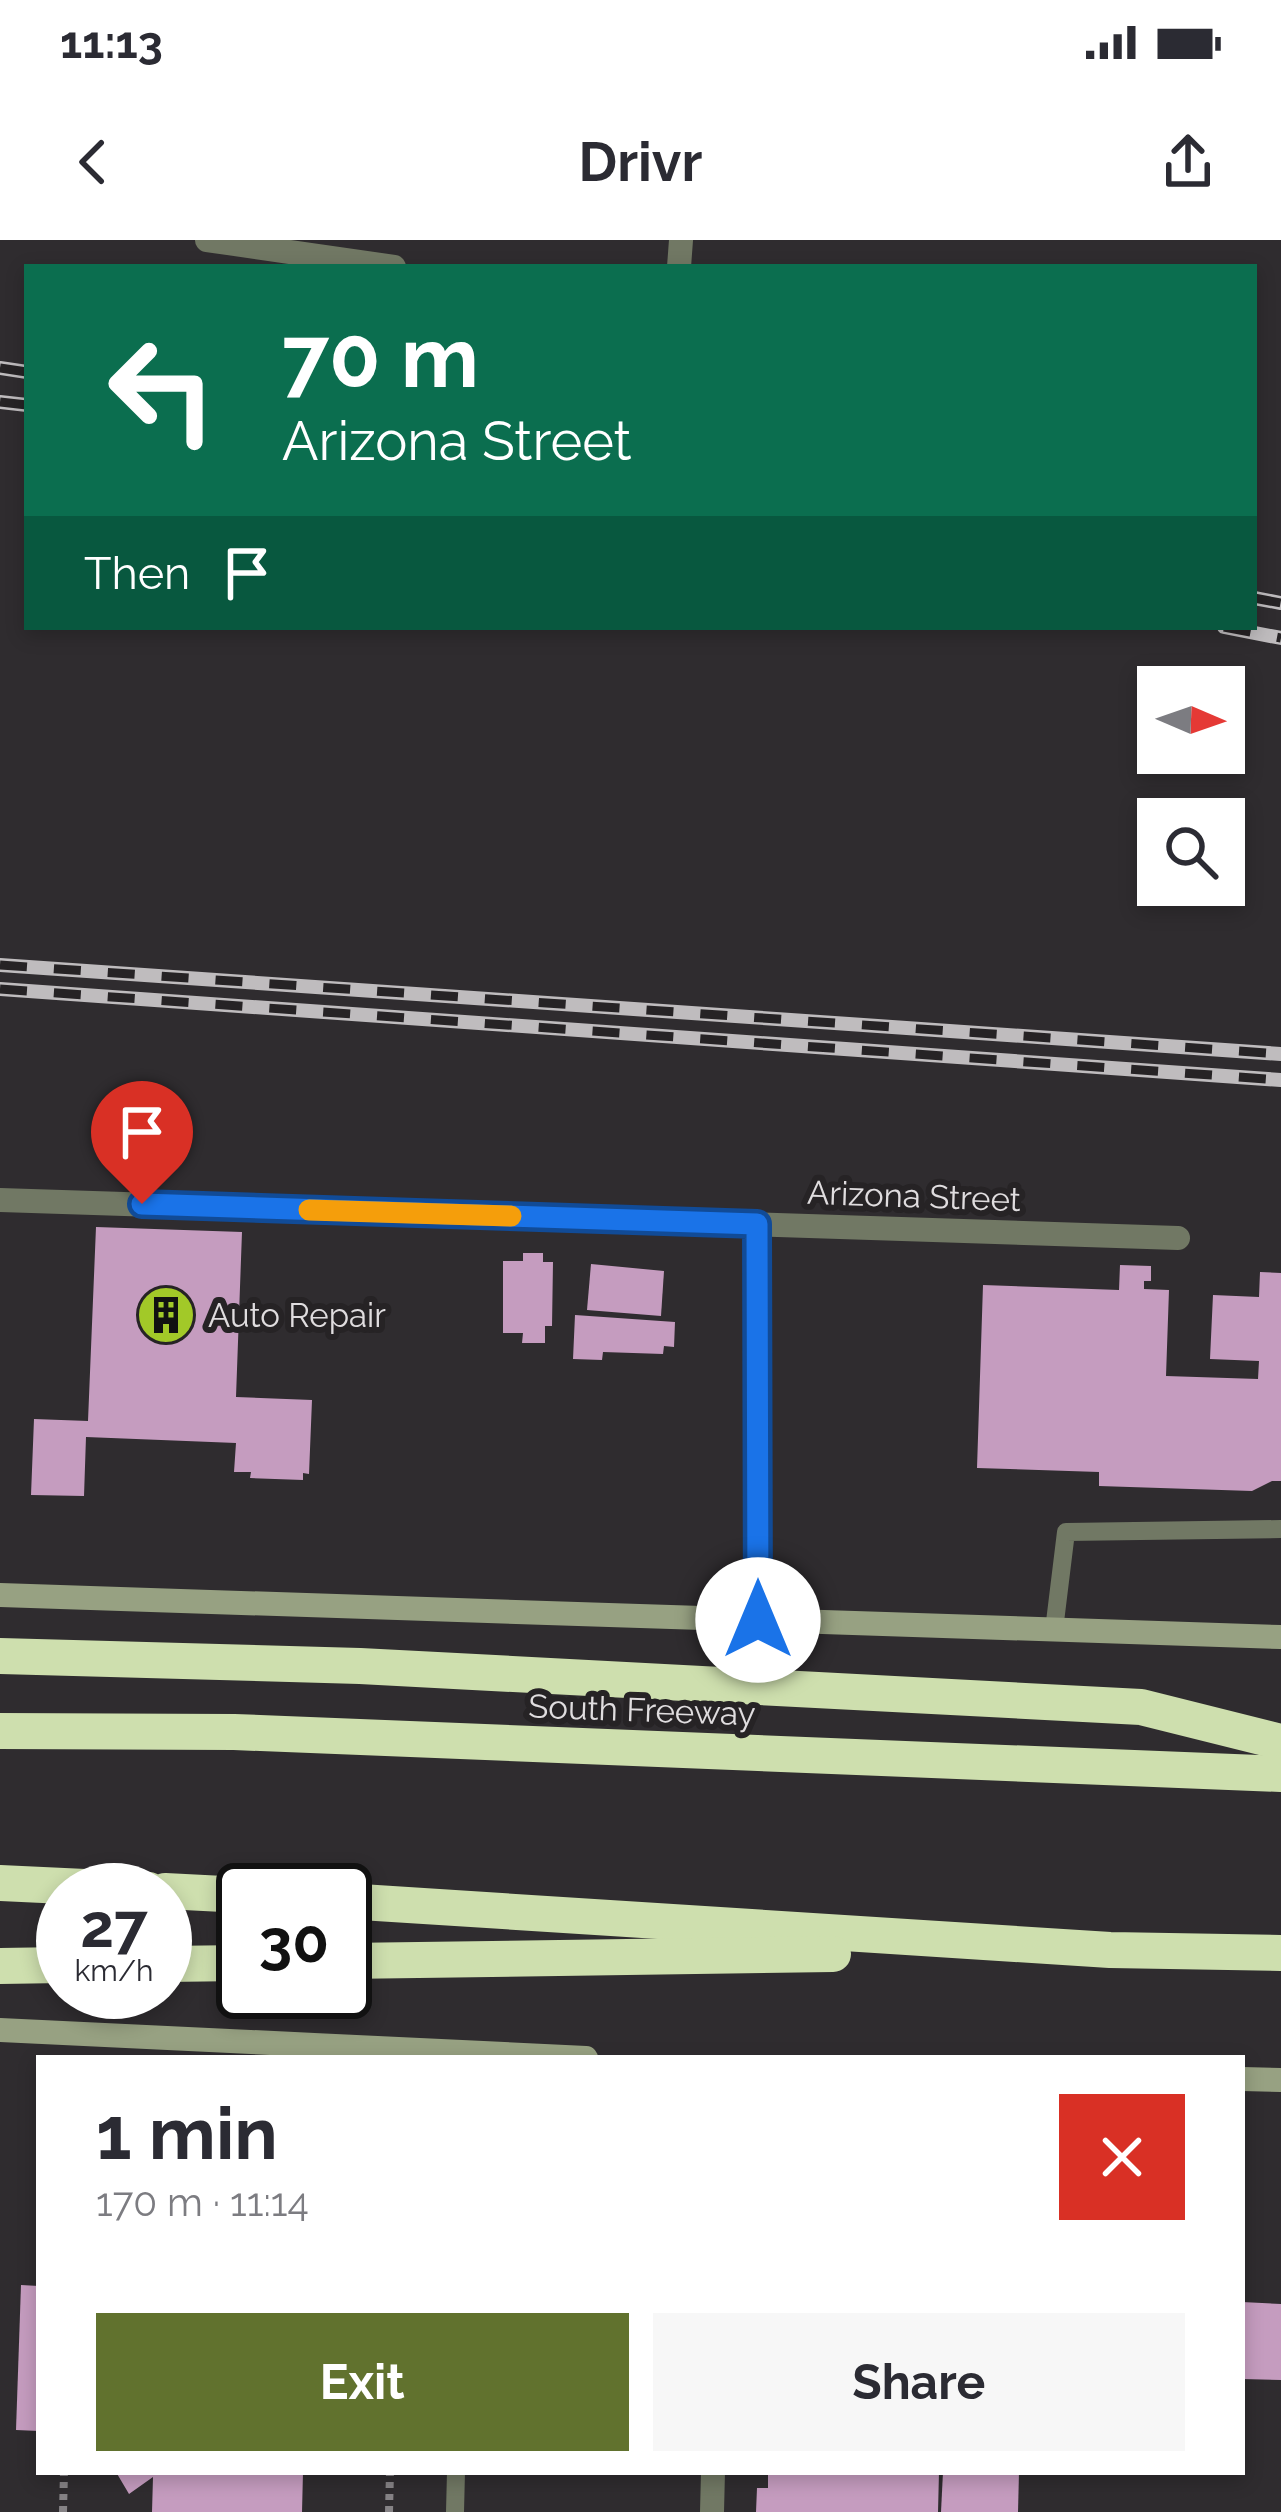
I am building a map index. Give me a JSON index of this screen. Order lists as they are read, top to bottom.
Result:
{
  "streets": {
    "highway": ["South Freeway"],
    "street": ["Arizona Street"]
  },
  "places": {
    "building": ["Auto Repair"]
  },
  "north": "right",
  "page": {
    "status": "11:13",
    "header": "Drivr",
    "turn": ["70 m", "Arizona Street"],
    "then": "Then",
    "speed": "27 km/h",
    "limit": "30",
    "heading": ["1 min", "170 m · 11:14"],
    "buttons": ["Exit", "Share"]
  }
}
